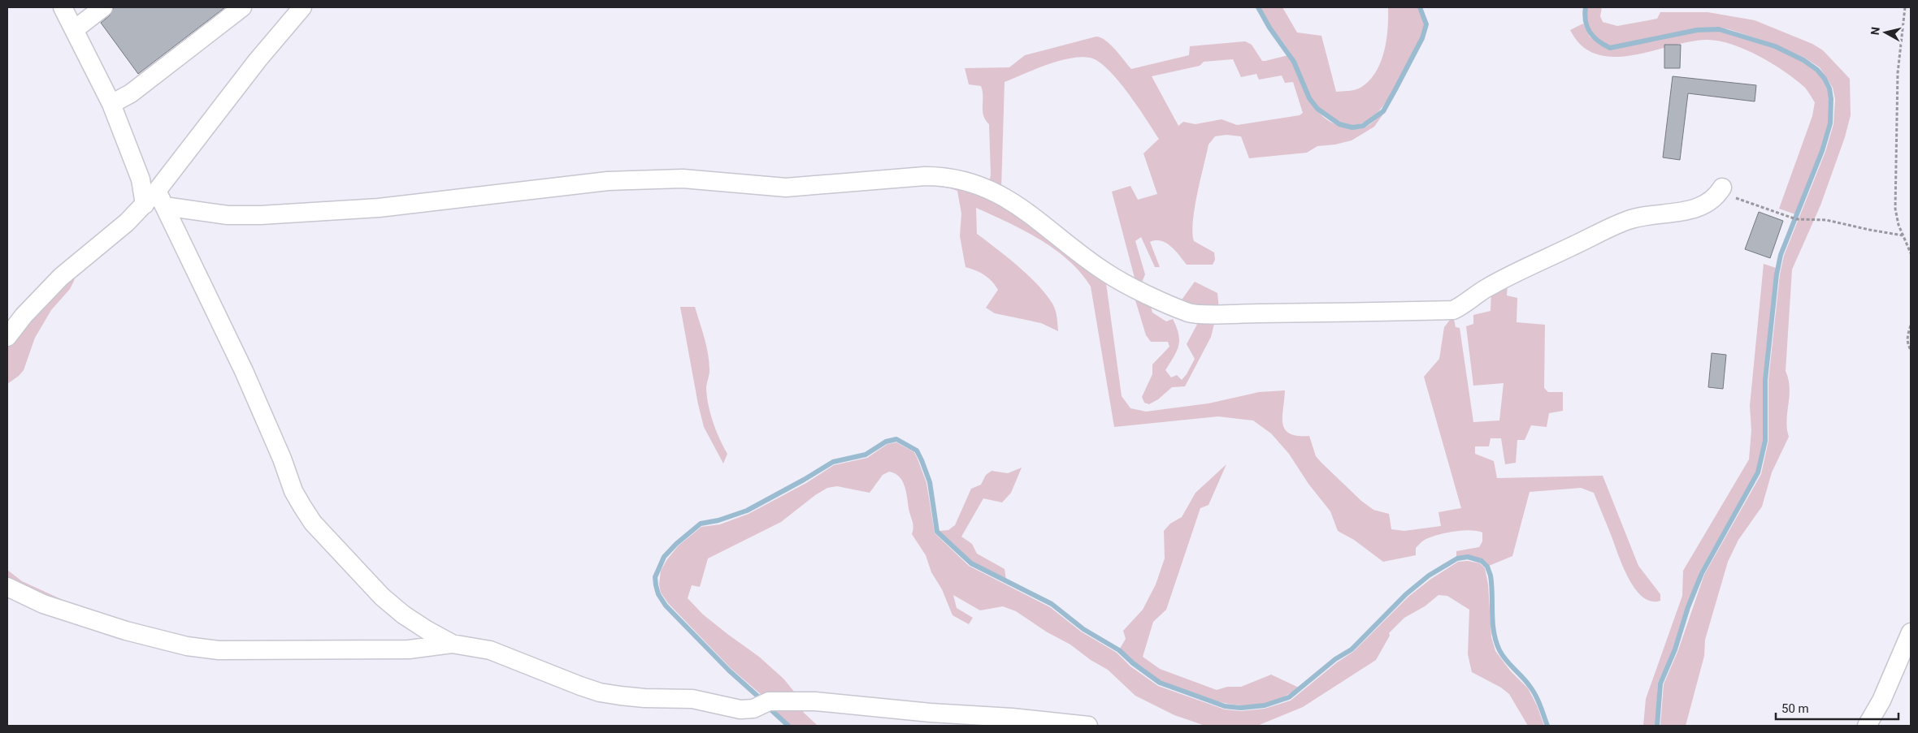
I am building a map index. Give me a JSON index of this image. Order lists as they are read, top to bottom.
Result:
{
  "scale_bar": "50 m",
  "north": "left"
}
